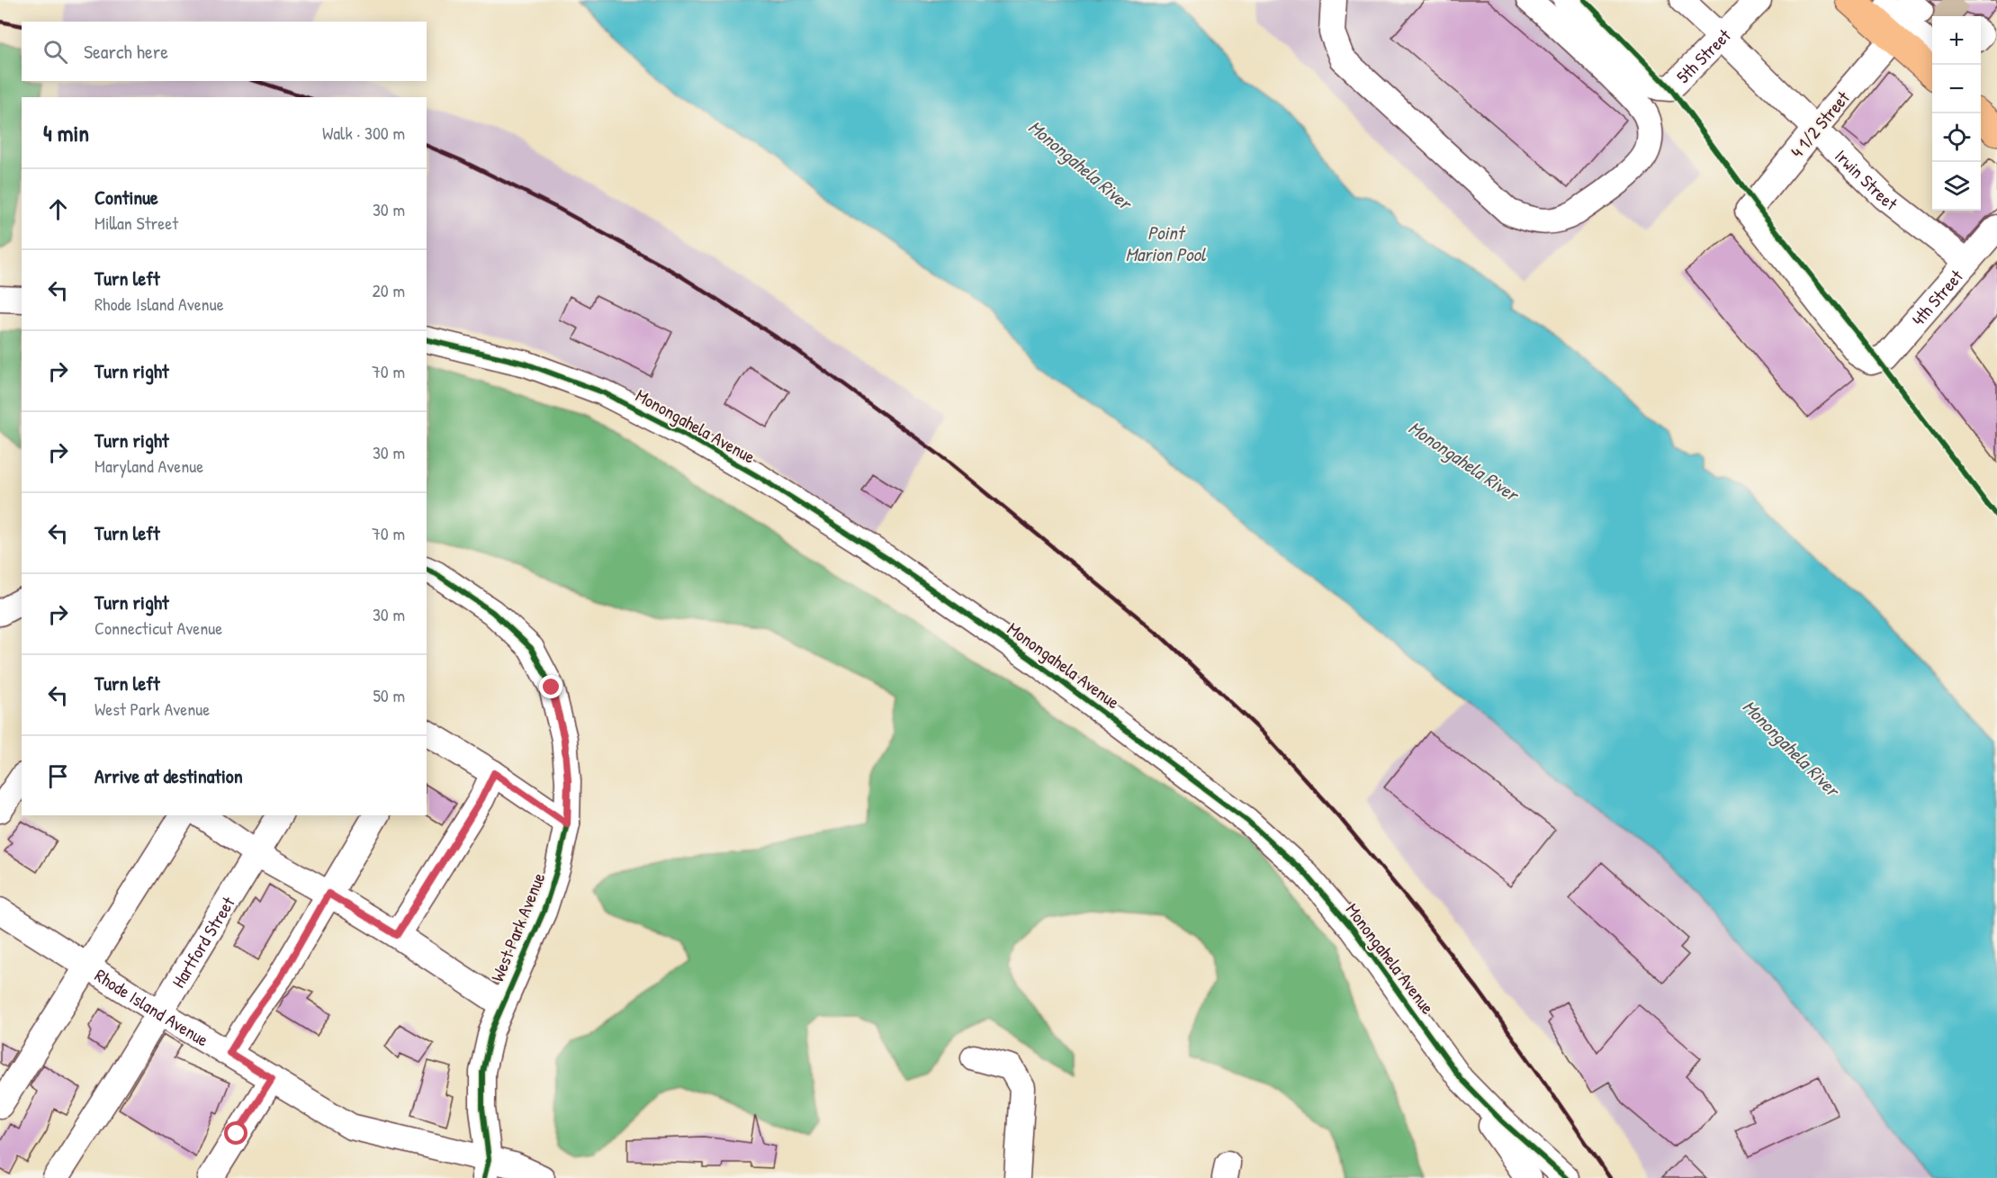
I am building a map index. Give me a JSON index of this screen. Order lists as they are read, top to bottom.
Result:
{
  "streets": {
    "street": [
      "5th Street",
      "4 1/2 Street",
      "Irwin Street",
      "4th Street",
      "Monongahela Avenue",
      "West Park Avenue",
      "Hartford Street",
      "Rhode Island Avenue"
    ]
  },
  "crossings": [
    ["5th Street", "Irwin Street"],
    ["4 1/2 Street", "Irwin Street"],
    ["4 1/2 Street", "4th Street"],
    ["Irwin Street", "4th Street"],
    ["West Park Avenue", "Rhode Island Avenue"],
    ["Hartford Street", "Rhode Island Avenue"]
  ],
  "water": ["Monongahela River", "Point Marion Pool"],
  "page": {
    "map_buttons": ["+", "−"],
    "search": "Search here",
    "heading": ["4 min", "Walk · 300 m"],
    "list": [
      ["Continue", "Millan Street", "30 m"],
      ["Turn left", "Rhode Island Avenue", "20 m"],
      ["Turn right", "70 m"],
      ["Turn right", "Maryland Avenue", "30 m"],
      ["Turn left", "70 m"],
      ["Turn right", "Connecticut Avenue", "30 m"],
      ["Turn left", "West Park Avenue", "50 m"],
      "Arrive at destination"
    ]
  }
}
